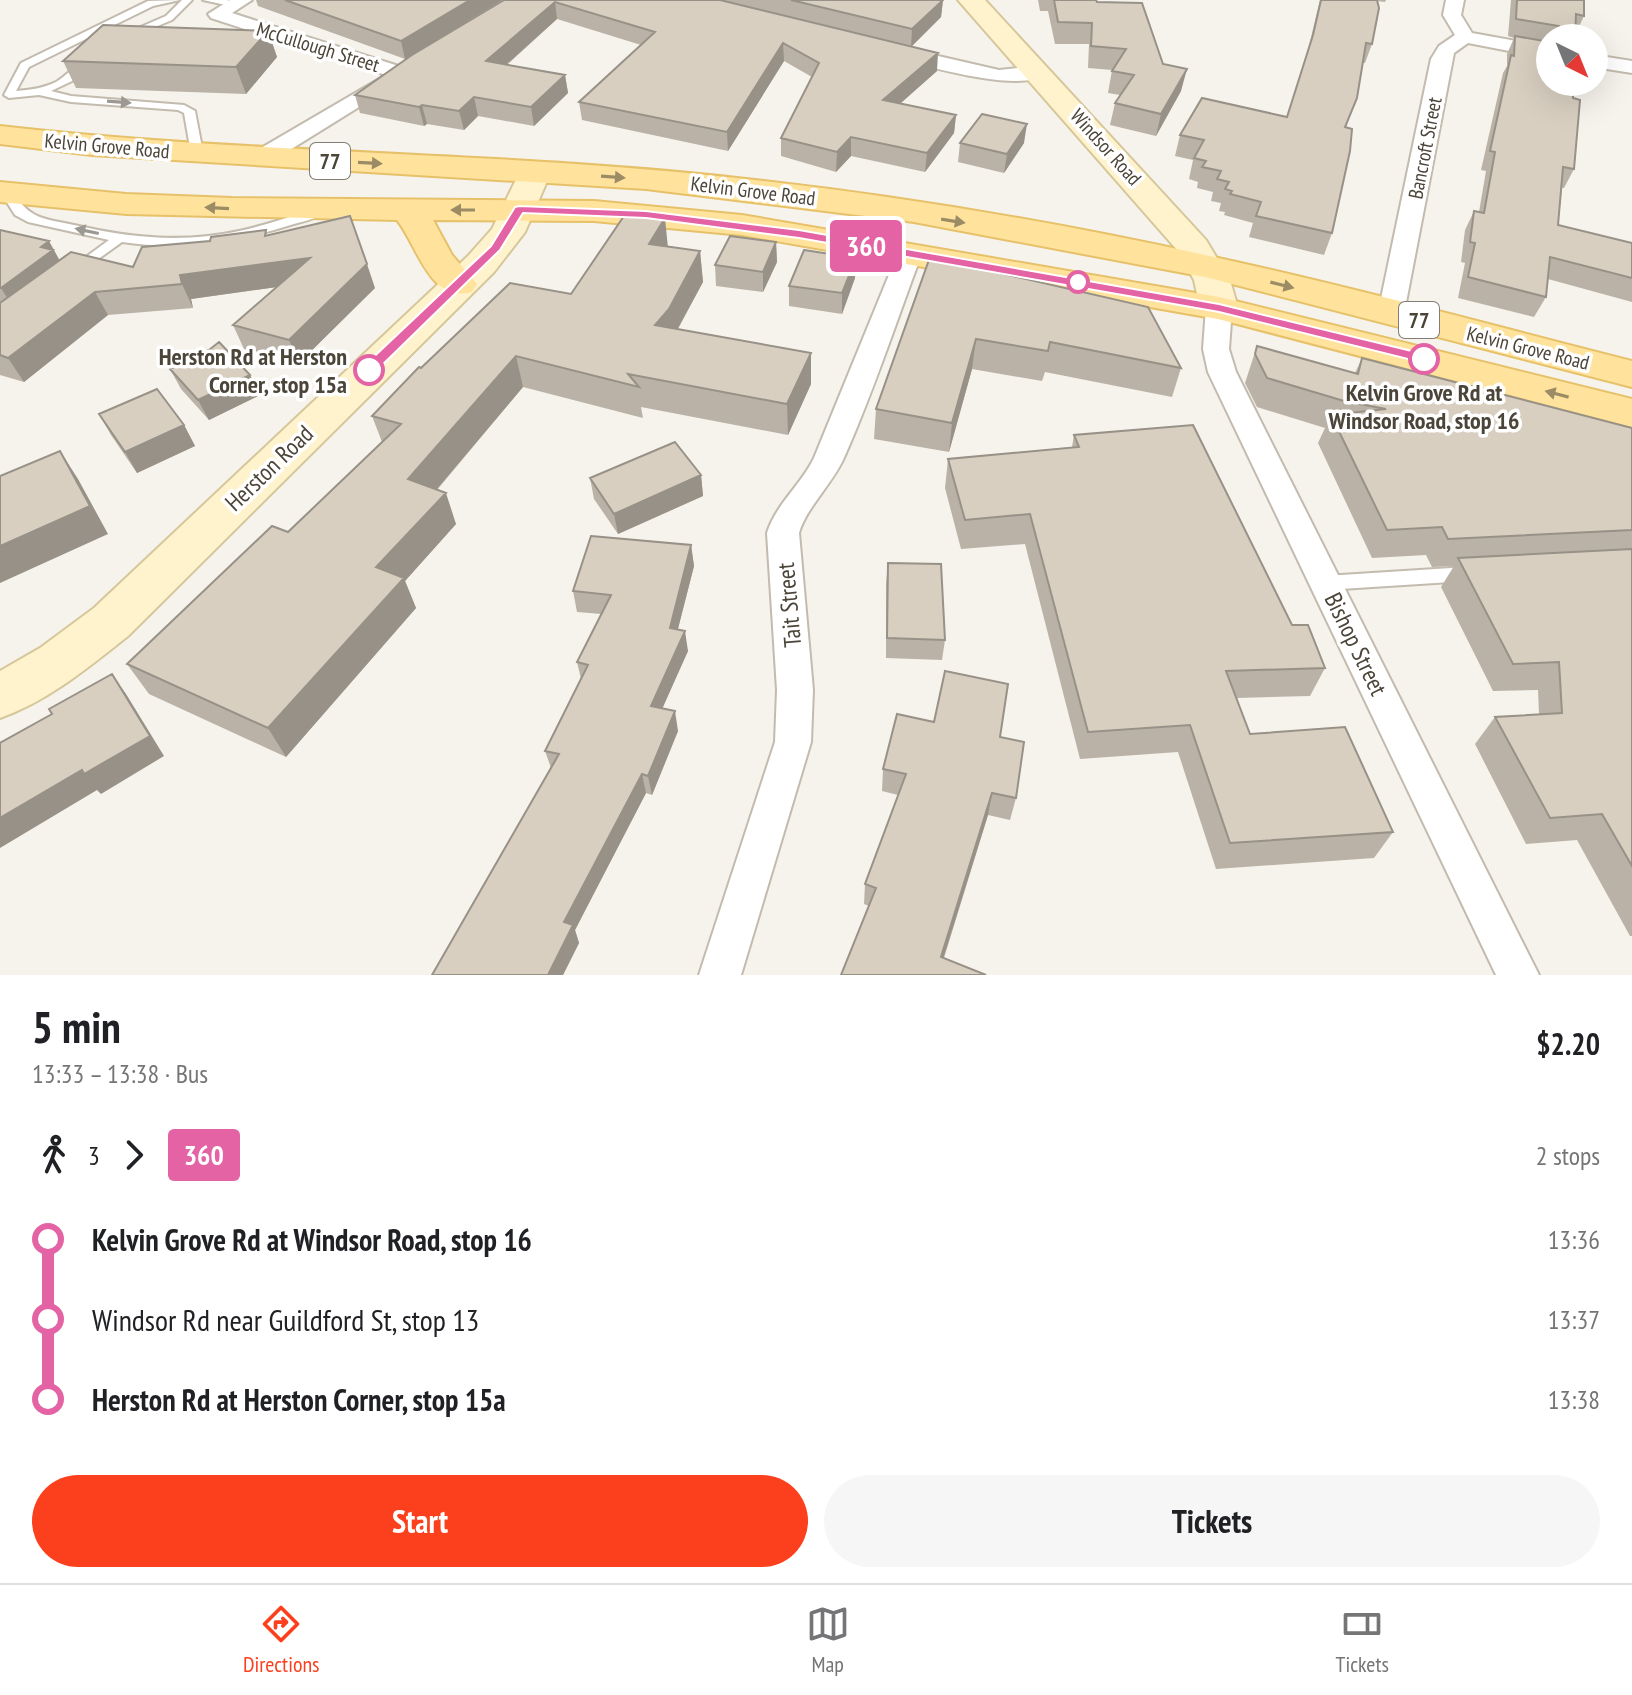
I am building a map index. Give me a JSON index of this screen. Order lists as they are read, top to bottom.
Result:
{
  "streets": {
    "main road": [
      "Kelvin Grove Road",
      "Windsor Road",
      "77",
      "Herston Road"
    ],
    "street": [
      "McCullough Street",
      "Bancroft Street",
      "Tait Street",
      "Bishop Street"
    ]
  },
  "crossings": [
    ["McCullough Street", "Kelvin Grove Road"],
    ["Kelvin Grove Road", "Windsor Road"],
    ["Kelvin Grove Road", "Bancroft Street"],
    ["Kelvin Grove Road", "Herston Road"],
    ["Kelvin Grove Road", "Tait Street"],
    ["Kelvin Grove Road", "Bishop Street"],
    ["Windsor Road", "Bishop Street"]
  ],
  "places": ["Kelvin Grove Rd at Windsor Road, stop 16", "Herston Rd at Herston Corner, stop 15a"],
  "lines": ["bus line 360"],
  "north": "bottom right",
  "page": {
    "on_map": "360",
    "heading": ["5 min", "13:33 – 13:38 · Bus", "$2.20"],
    "legs": ["3", "360", "2 stops"],
    "list": [
      {
        "name": "Kelvin Grove Rd at Windsor Road, stop 16",
        "value": "13:36"
      },
      {
        "name": "Windsor Rd near Guildford St, stop 13",
        "value": "13:37"
      },
      {
        "name": "Herston Rd at Herston Corner, stop 15a",
        "value": "13:38"
      }
    ],
    "buttons": ["Start", "Tickets"],
    "tabs": ["Directions", "Map", "Tickets"]
  }
}
